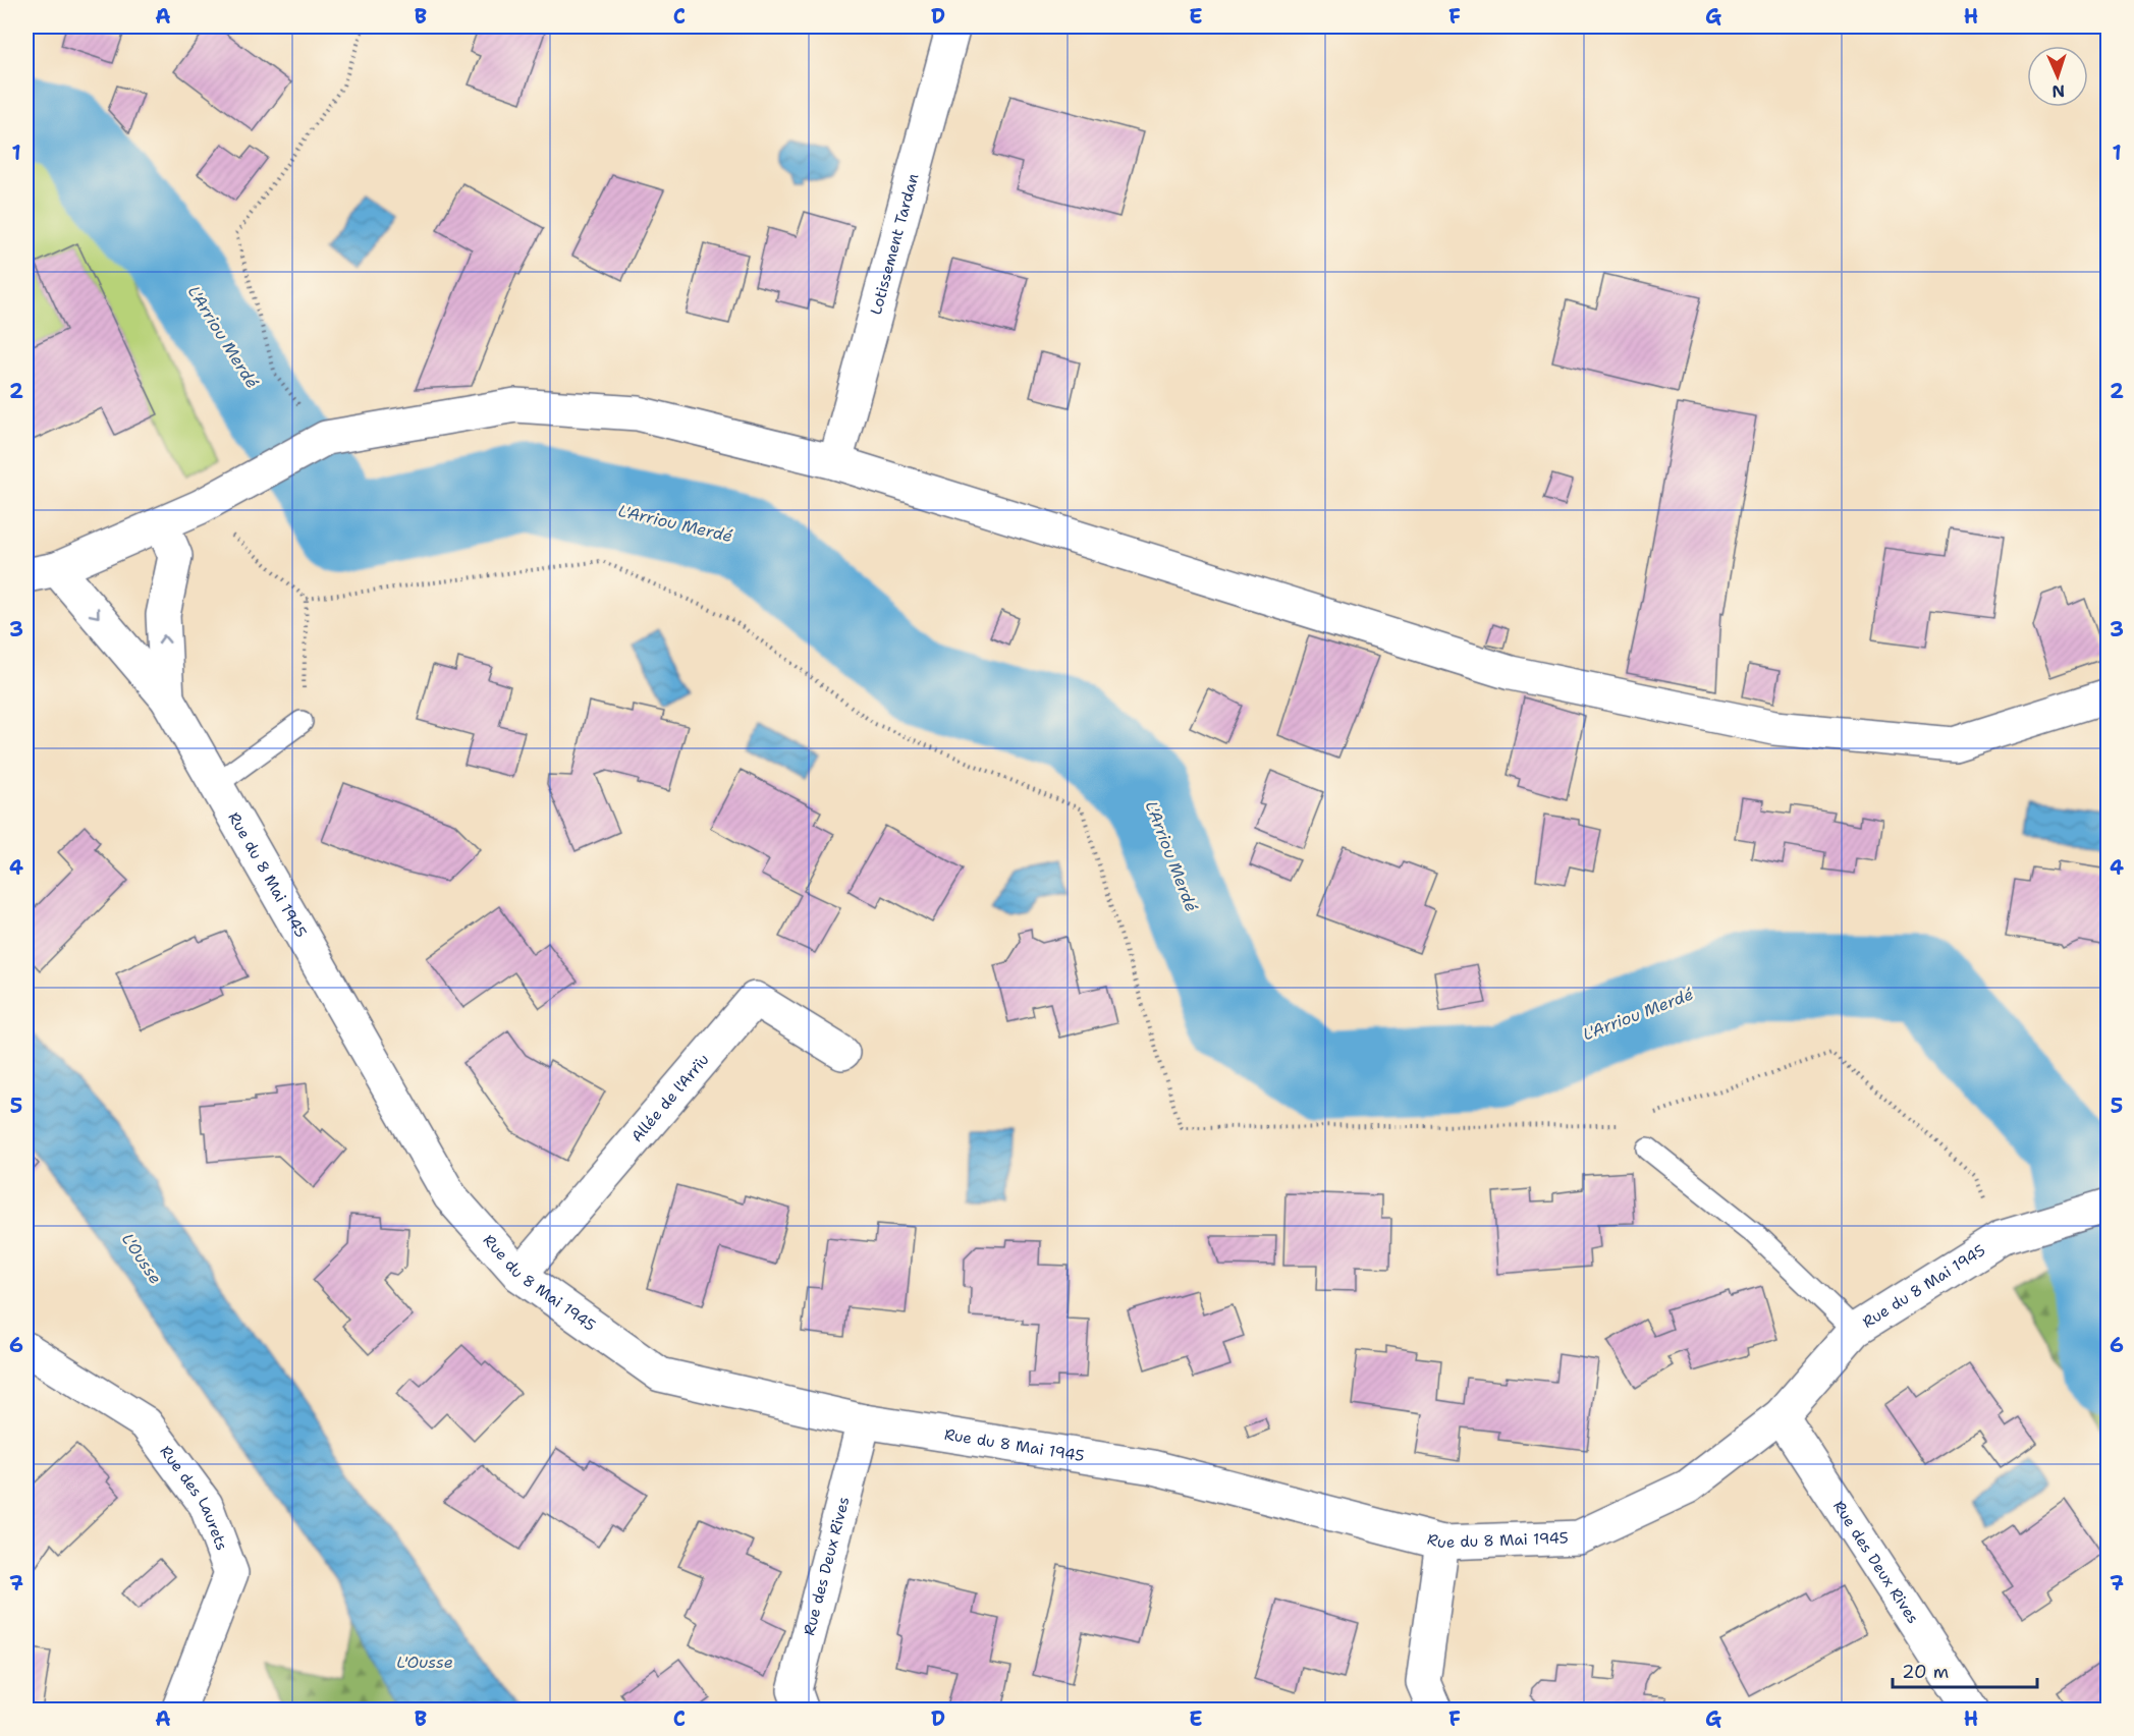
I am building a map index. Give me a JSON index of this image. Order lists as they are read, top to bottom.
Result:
{
  "streets": {
    "street": [
      "Lotissement Tardan",
      "Rue du 8 Mai 1945",
      "Allée de l'Arrïu",
      "Rue des Laurets",
      "Rue des Deux Rives"
    ]
  },
  "crossings": [
    ["Rue du 8 Mai 1945", "Allée de l'Arrïu"],
    ["Rue du 8 Mai 1945", "Rue des Deux Rives"]
  ],
  "water": ["L'Arriou Merdé", "L'Ousse"],
  "scale_bar": "20 m",
  "north": "bottom",
  "grid": {
    "columns": [
      "A",
      "B",
      "C",
      "D",
      "E",
      "F",
      "G",
      "H"
    ],
    "rows": [
      "1",
      "2",
      "3",
      "4",
      "5",
      "6",
      "7"
    ]
  }
}
